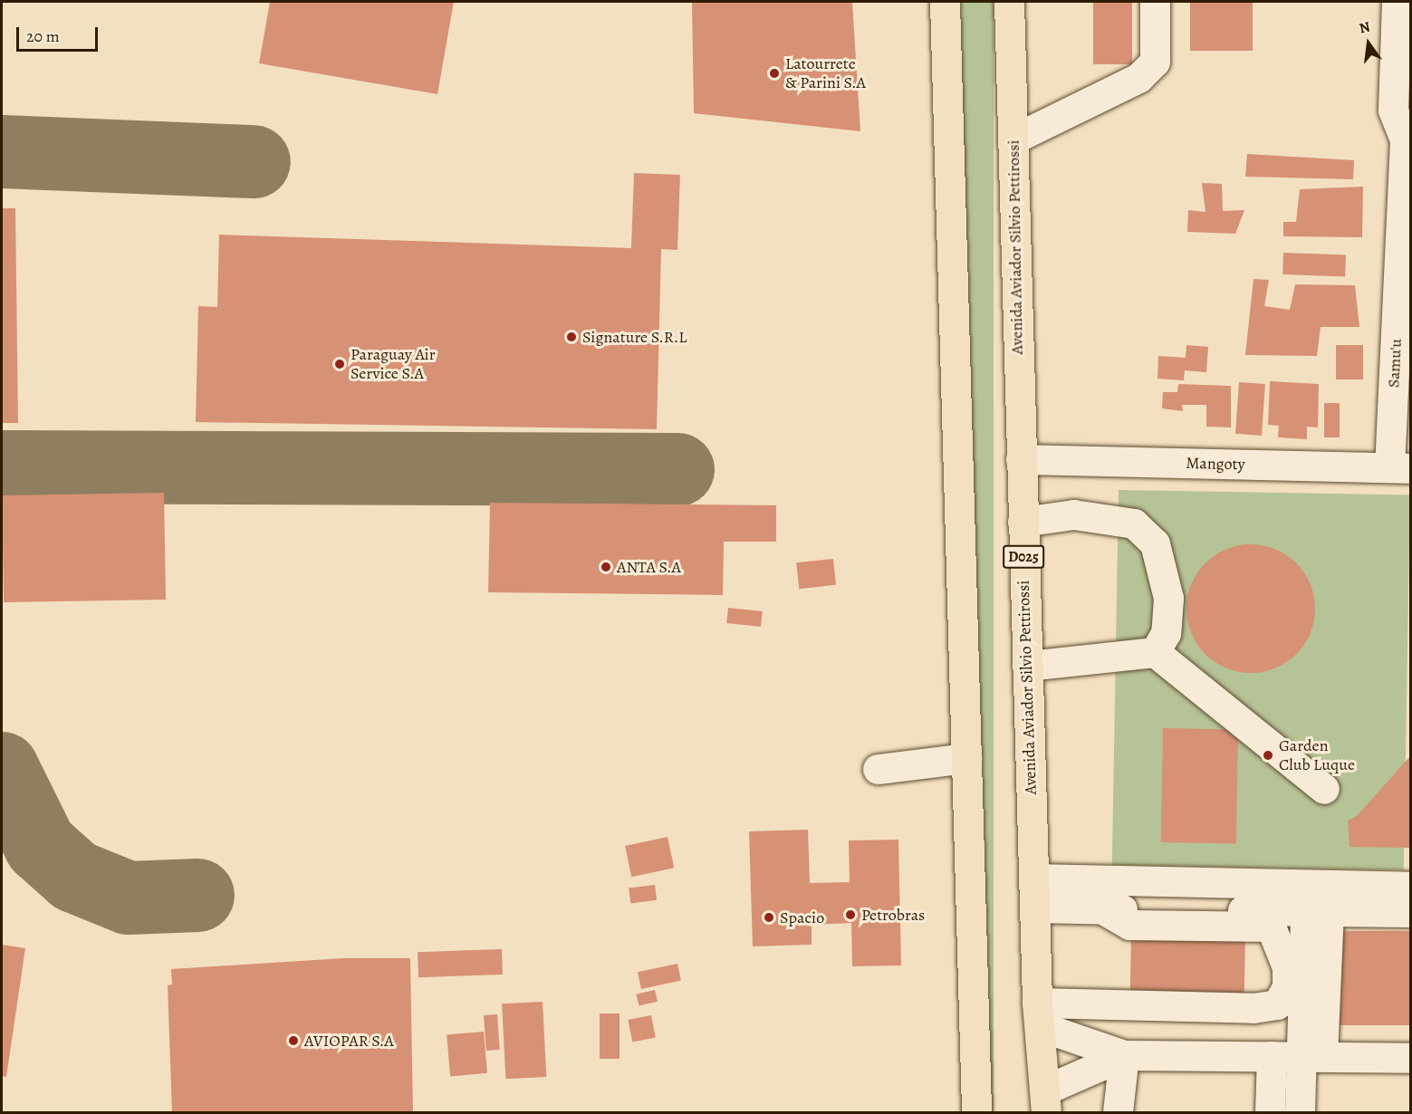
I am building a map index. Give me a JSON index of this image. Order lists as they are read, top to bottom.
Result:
{
  "streets": {
    "highway": ["Avenida Aviador Silvio Pettirossi", "D025"],
    "street": ["Samu'u", "Mangoty"]
  },
  "crossings": [
    ["Avenida Aviador Silvio Pettirossi", "Mangoty"],
    ["Samu'u", "Mangoty"]
  ],
  "places": [
    "Latourrete & Parini S.A",
    "Signature S.R.L",
    "Paraguay Air Service S.A",
    "ANTA S.A",
    "Garden Club Luque",
    "Petrobras",
    "Spacio",
    "AVIOPAR S.A"
  ],
  "scale_bar": "20 m",
  "north": "top"
}
